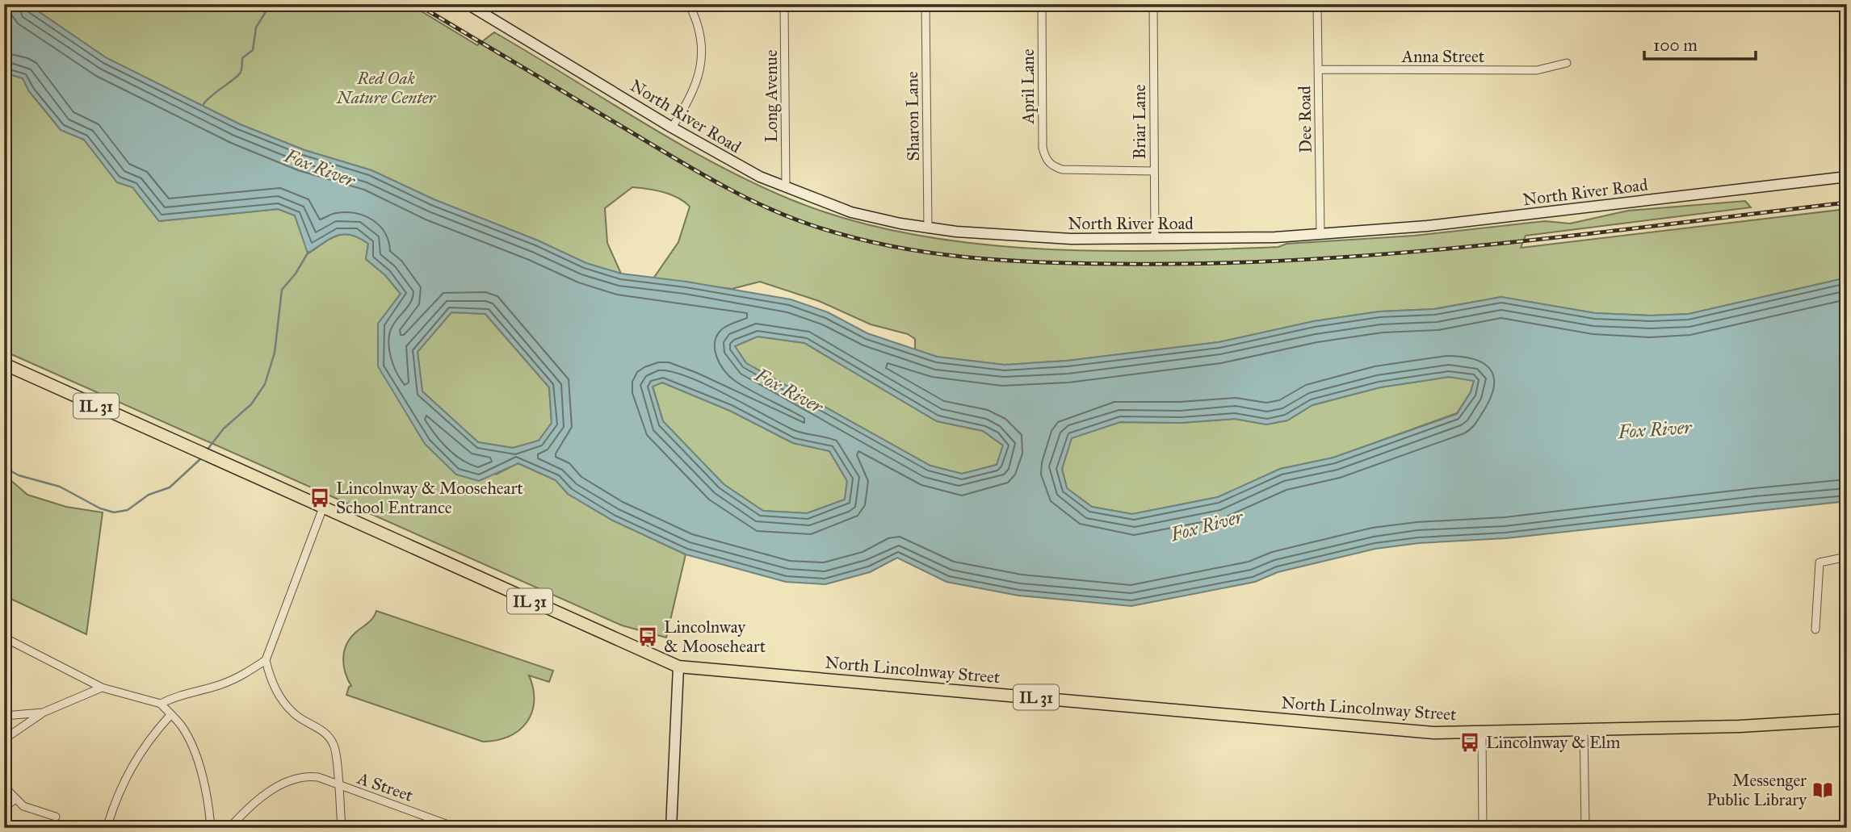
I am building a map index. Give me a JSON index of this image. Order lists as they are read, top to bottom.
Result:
{
  "streets": {
    "main road": ["North River Road", "IL 31", "North Lincolnway Street"],
    "street": [
      "Anna Street",
      "April Lane",
      "Long Avenue",
      "Sharon Lane",
      "Dee Road",
      "Briar Lane",
      "A Street"
    ]
  },
  "crossings": [
    ["Anna Street", "Dee Road"],
    ["April Lane", "Briar Lane"],
    ["Long Avenue", "North River Road"],
    ["North River Road", "Sharon Lane"],
    ["North River Road", "Dee Road"],
    ["North River Road", "Briar Lane"]
  ],
  "water": ["Fox River"],
  "parks": ["Red Oak Nature Center"],
  "places": {
    "bus stop": ["Lincolnway & Mooseheart School Entrance", "Lincolnway & Mooseheart", "Lincolnway & Elm"],
    "library": ["Messenger Public Library"]
  },
  "scale_bar": "100 m"
}
